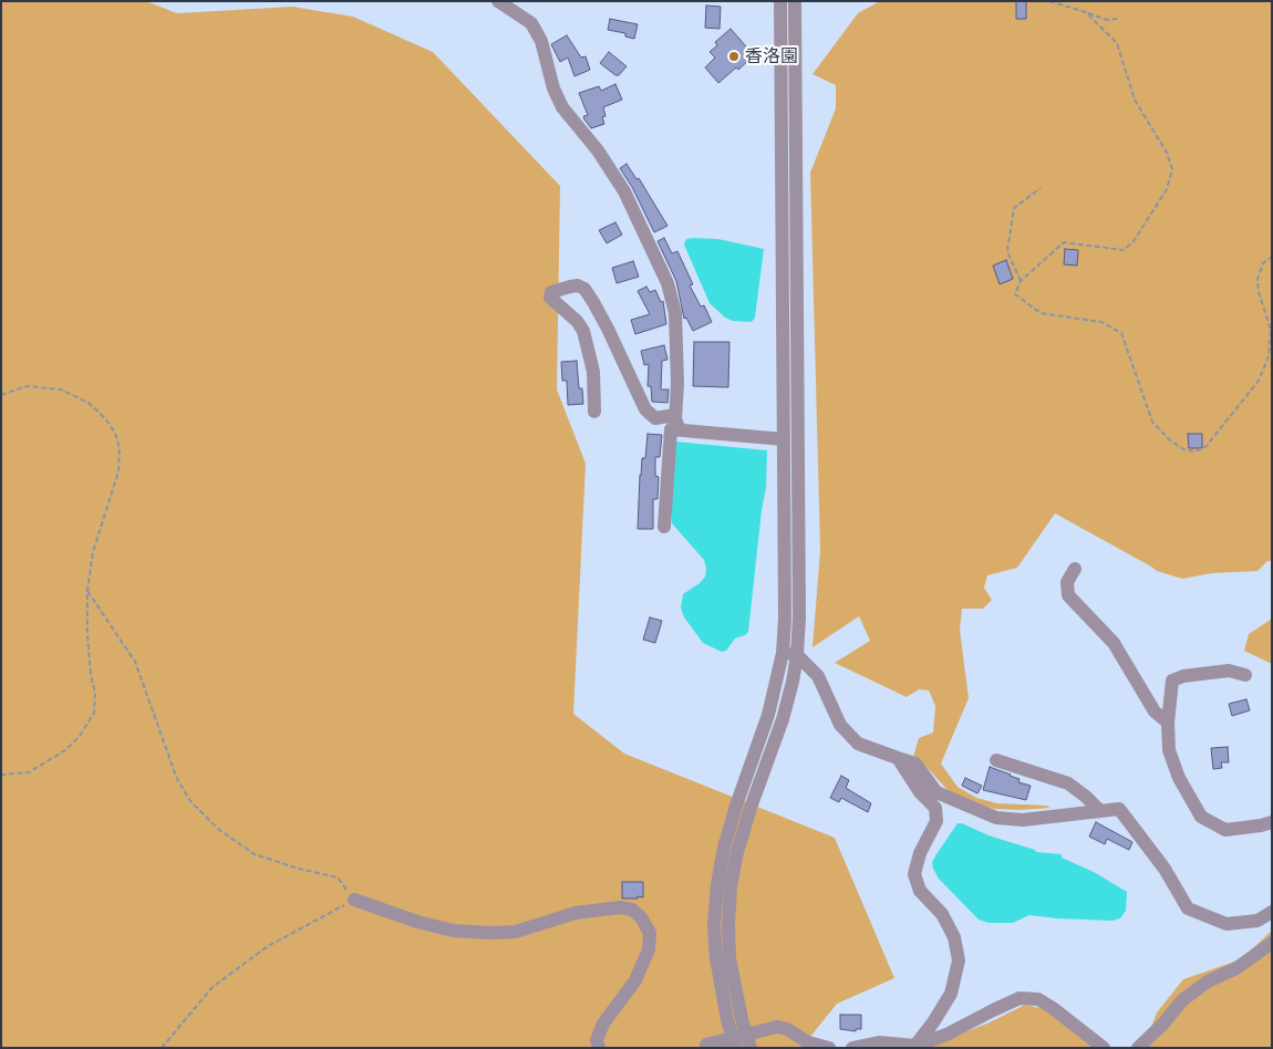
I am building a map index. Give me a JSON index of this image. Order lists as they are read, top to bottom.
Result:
{
  "places": ["香洛園"]
}
